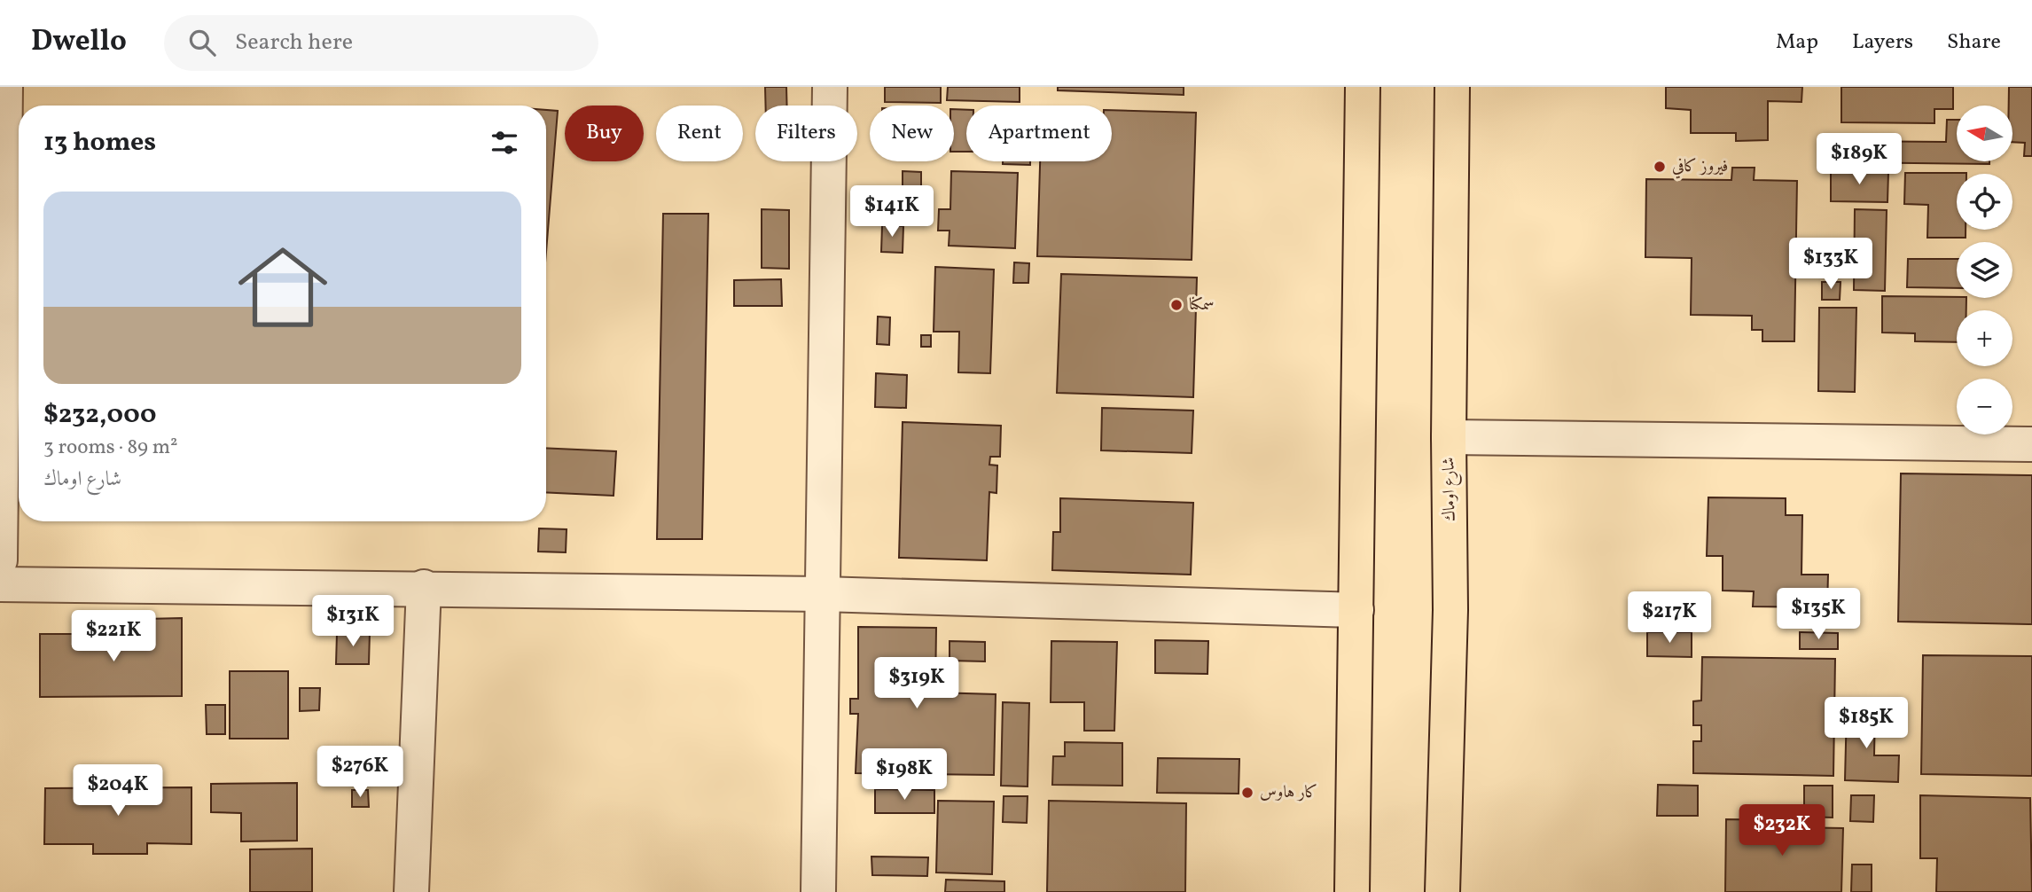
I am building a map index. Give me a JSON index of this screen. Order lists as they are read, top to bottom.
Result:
{
  "streets": {
    "main road": ["شارع اوماك"]
  },
  "places": ["فيروز كافي", "سمكنا", "كار هاوس"],
  "north": "left",
  "page": {
    "header": "Dwello",
    "search": "Search here",
    "nav": ["Map", "Layers", "Share"],
    "map_buttons": ["+", "−"],
    "chip": [
      "Buy",
      "Rent",
      "Filters",
      "New",
      "Apartment"
    ],
    "heading": "13 homes",
    "price": [
      "$189K",
      "$141K",
      "$133K",
      "$135K",
      "$217K",
      "$131K",
      "$221K",
      "$319K",
      "$185K",
      "$276K",
      "$198K",
      "$204K",
      "$232K"
    ],
    "list": [
      {
        "name": "$232,000",
        "note": "3 rooms · 89 m² · شارع اوماك"
      }
    ]
  }
}
